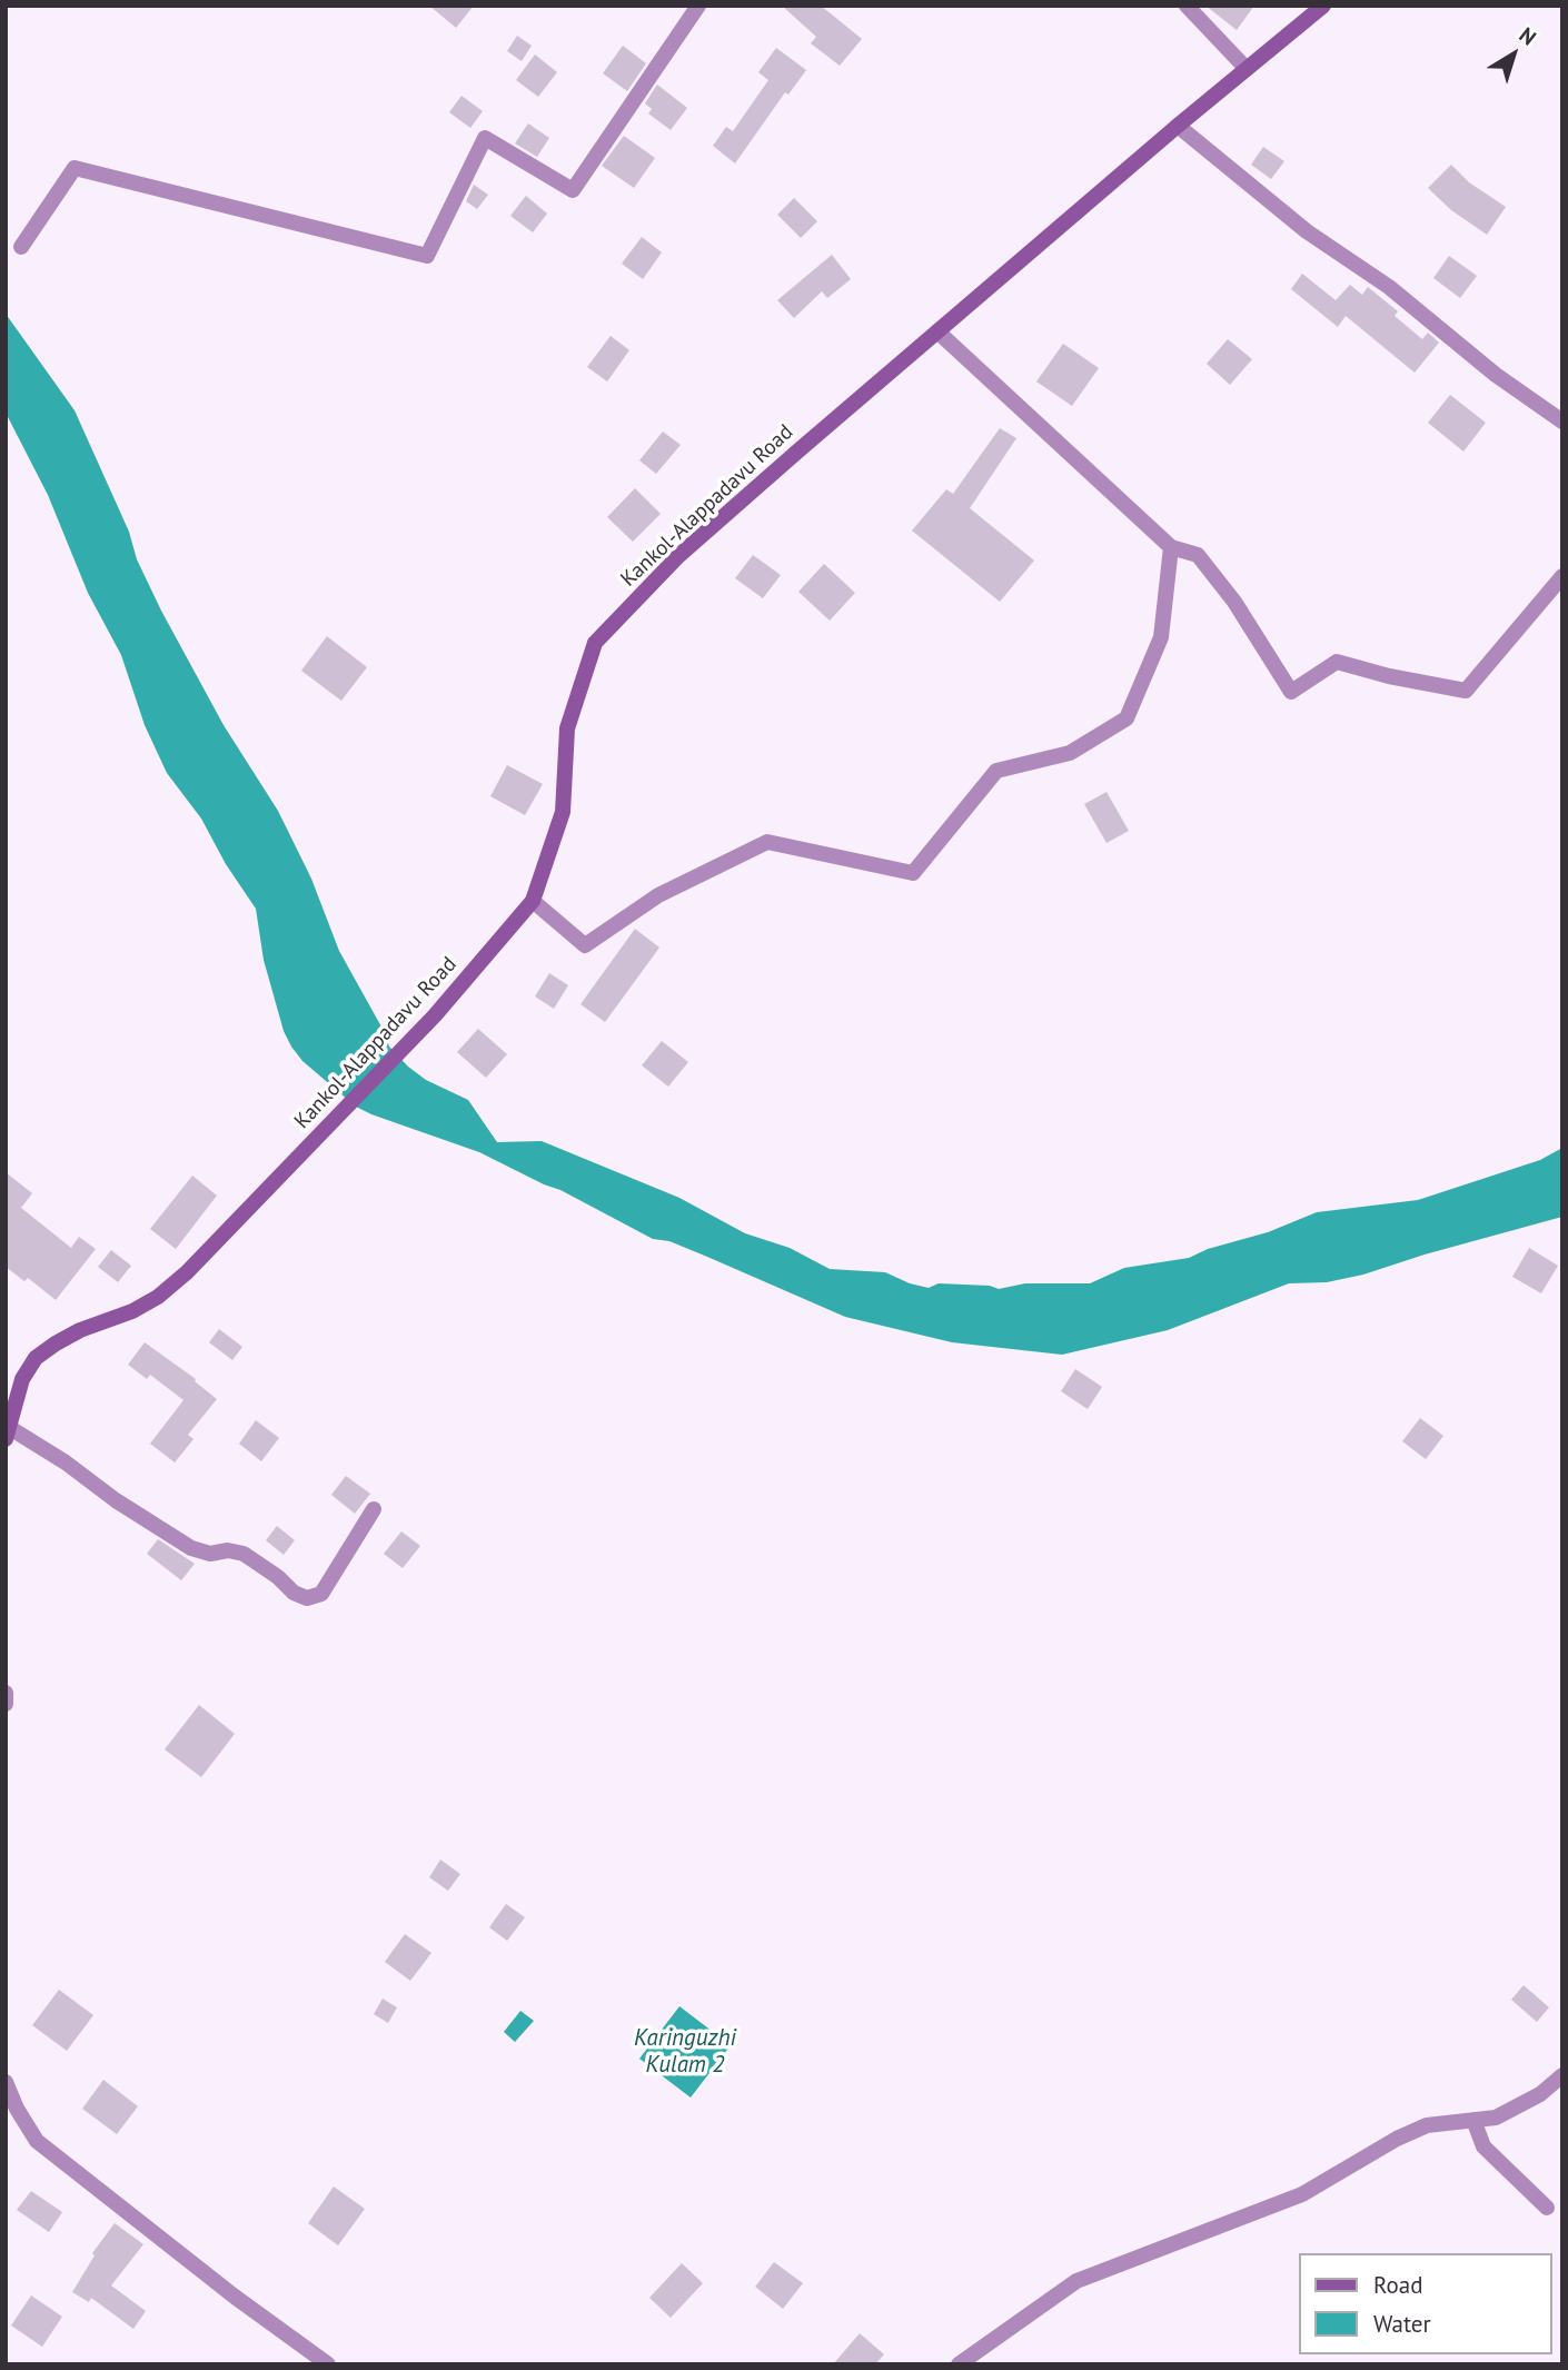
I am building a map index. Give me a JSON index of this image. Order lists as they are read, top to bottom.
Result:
{
  "streets": {
    "main road": ["Kankol-Alappadavu Road"]
  },
  "water": ["Karinguzhi Kulam 2"],
  "legend": ["Road", "Water"],
  "north": "top right"
}
